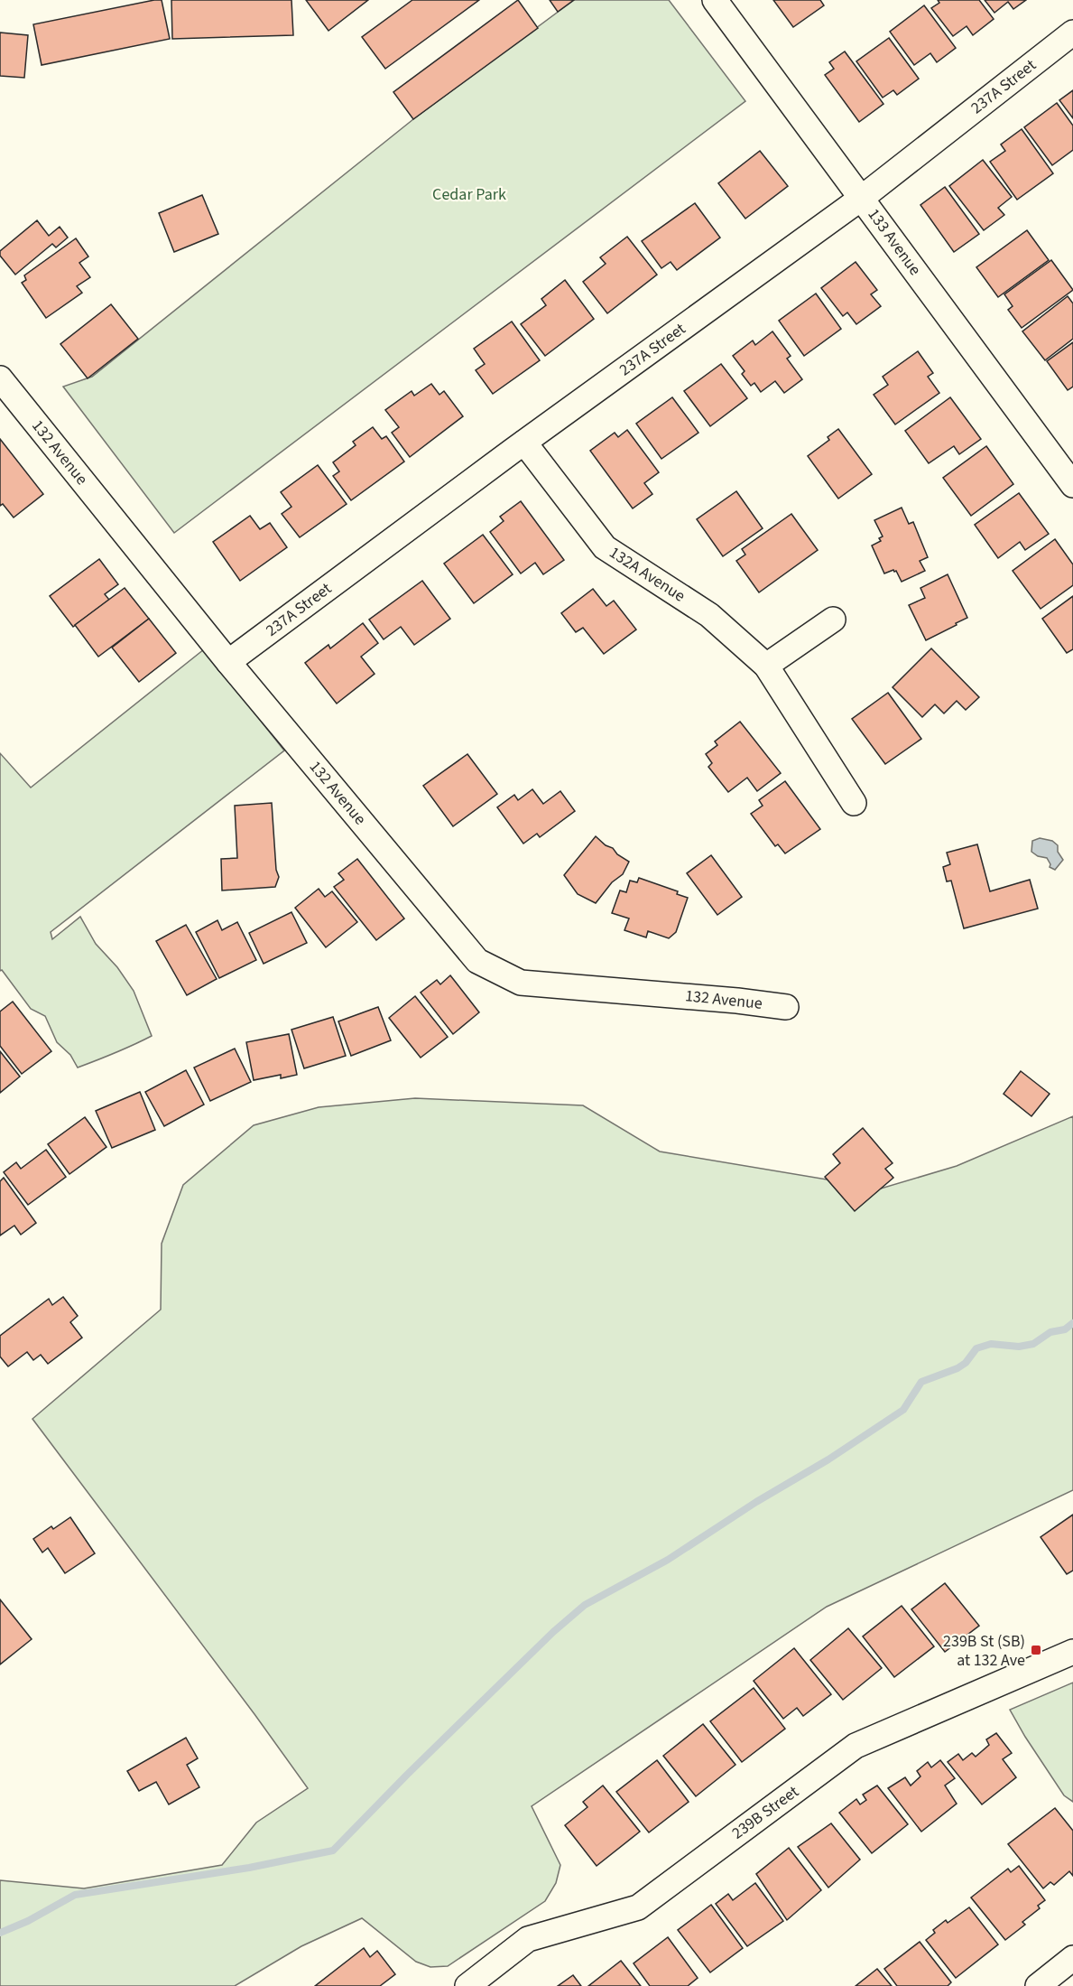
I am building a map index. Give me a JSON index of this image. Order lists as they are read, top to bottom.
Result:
{
  "streets": {
    "street": [
      "237A Street",
      "133 Avenue",
      "132 Avenue",
      "132A Avenue",
      "239B Street"
    ]
  },
  "crossings": [
    ["237A Street", "133 Avenue"],
    ["237A Street", "132 Avenue"],
    ["237A Street", "132A Avenue"]
  ],
  "parks": ["Cedar Park"],
  "places": {
    "transit": ["239B St (SB) at 132 Ave"]
  }
}
